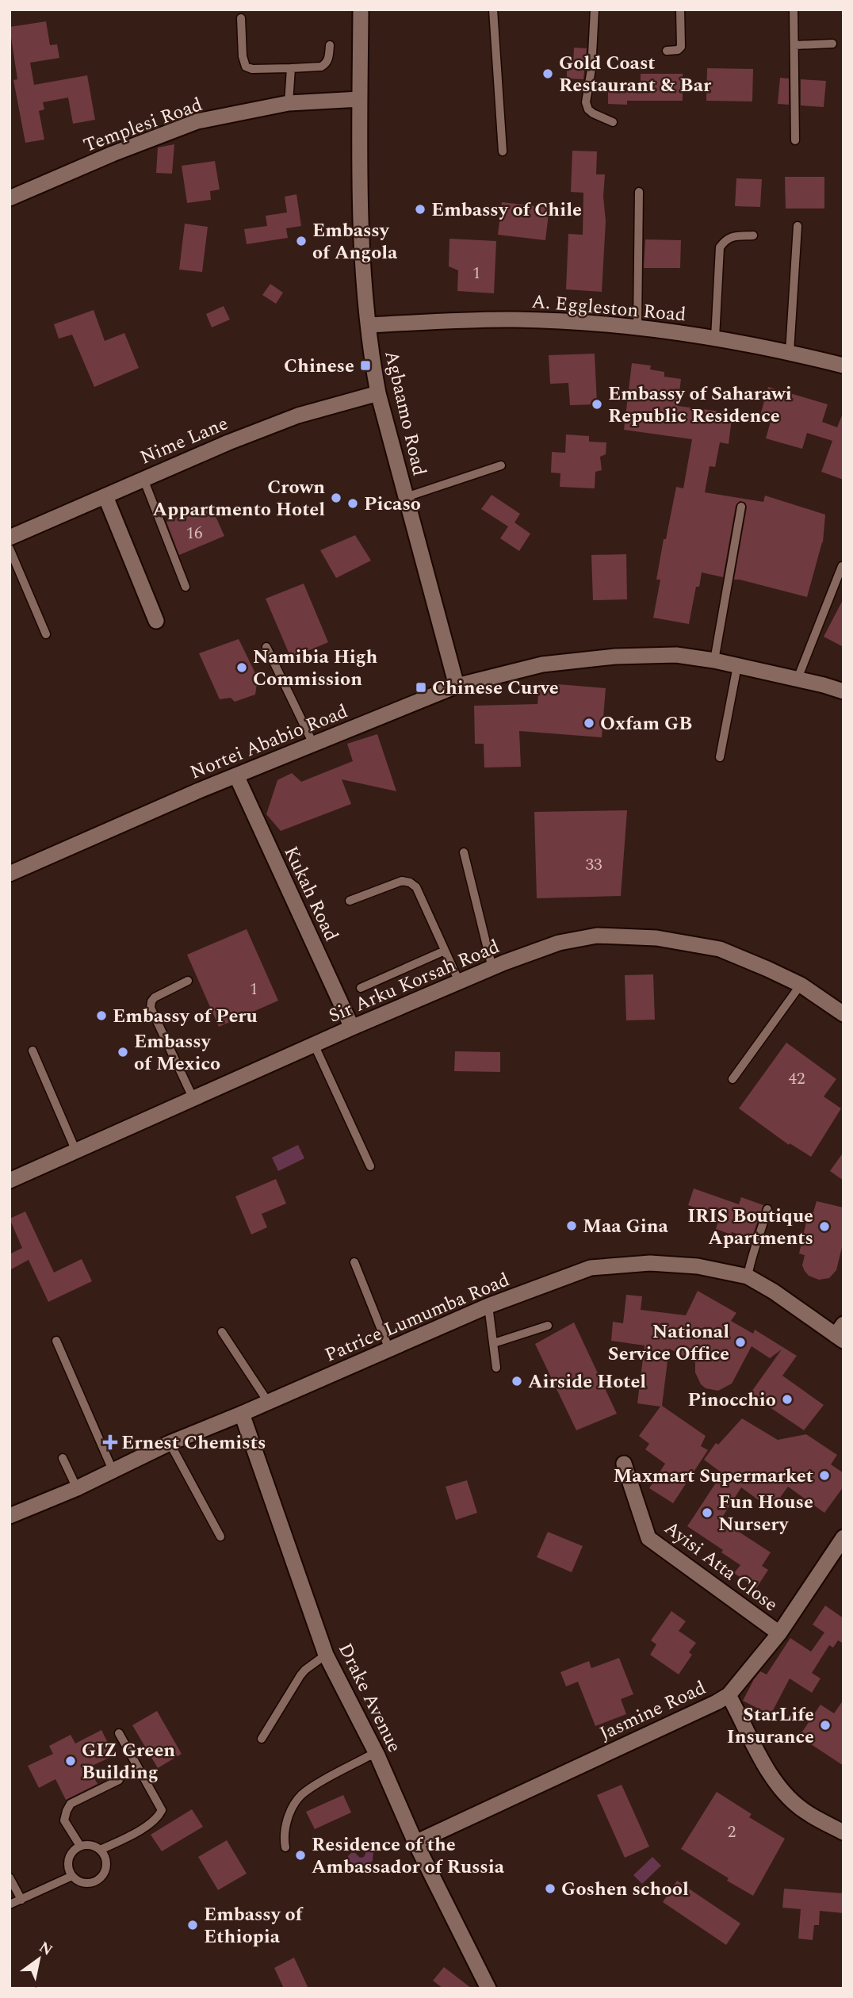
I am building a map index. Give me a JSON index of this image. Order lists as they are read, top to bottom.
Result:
{
  "streets": {
    "street": [
      "Templesi Road",
      "A. Eggleston Road",
      "Agbaamo Road",
      "Nime Lane",
      "Nortei Ababio Road",
      "Kukah Road",
      "Sir Arku Korsah Road",
      "Patrice Lumumba Road",
      "Ayisi Atta Close",
      "Drake Avenue",
      "Jasmine Road"
    ]
  },
  "crossings": [
    ["Templesi Road", "Agbaamo Road"],
    ["A. Eggleston Road", "Agbaamo Road"],
    ["Agbaamo Road", "Nime Lane"],
    ["Agbaamo Road", "Nortei Ababio Road"],
    ["Nortei Ababio Road", "Kukah Road"],
    ["Kukah Road", "Sir Arku Korsah Road"],
    ["Patrice Lumumba Road", "Drake Avenue"],
    ["Ayisi Atta Close", "Jasmine Road"],
    ["Drake Avenue", "Jasmine Road"]
  ],
  "places": {
    "other": [
      "Gold Coast Restaurant & Bar",
      "Embassy of Chile",
      "Embassy of Angola",
      "Embassy of Saharawi Republic Residence",
      "Crown Appartmento Hotel",
      "Picaso",
      "Namibia High Commission",
      "Oxfam GB",
      "Embassy of Peru",
      "Embassy of Mexico",
      "Maa Gina",
      "IRIS Boutique Apartments",
      "National Service Office",
      "Airside Hotel",
      "Pinocchio",
      "Maxmart Supermarket",
      "Fun House Nursery",
      "StarLife Insurance",
      "GIZ Green Building",
      "Residence of the Ambassador of Russia",
      "Goshen school",
      "Embassy of Ethiopia"
    ],
    "transit": ["Chinese", "Chinese Curve"],
    "health": ["Ernest Chemists"]
  },
  "house_numbers": [
    "1",
    "16",
    "33",
    "1",
    "42",
    "2"
  ],
  "north": "top right"
}
